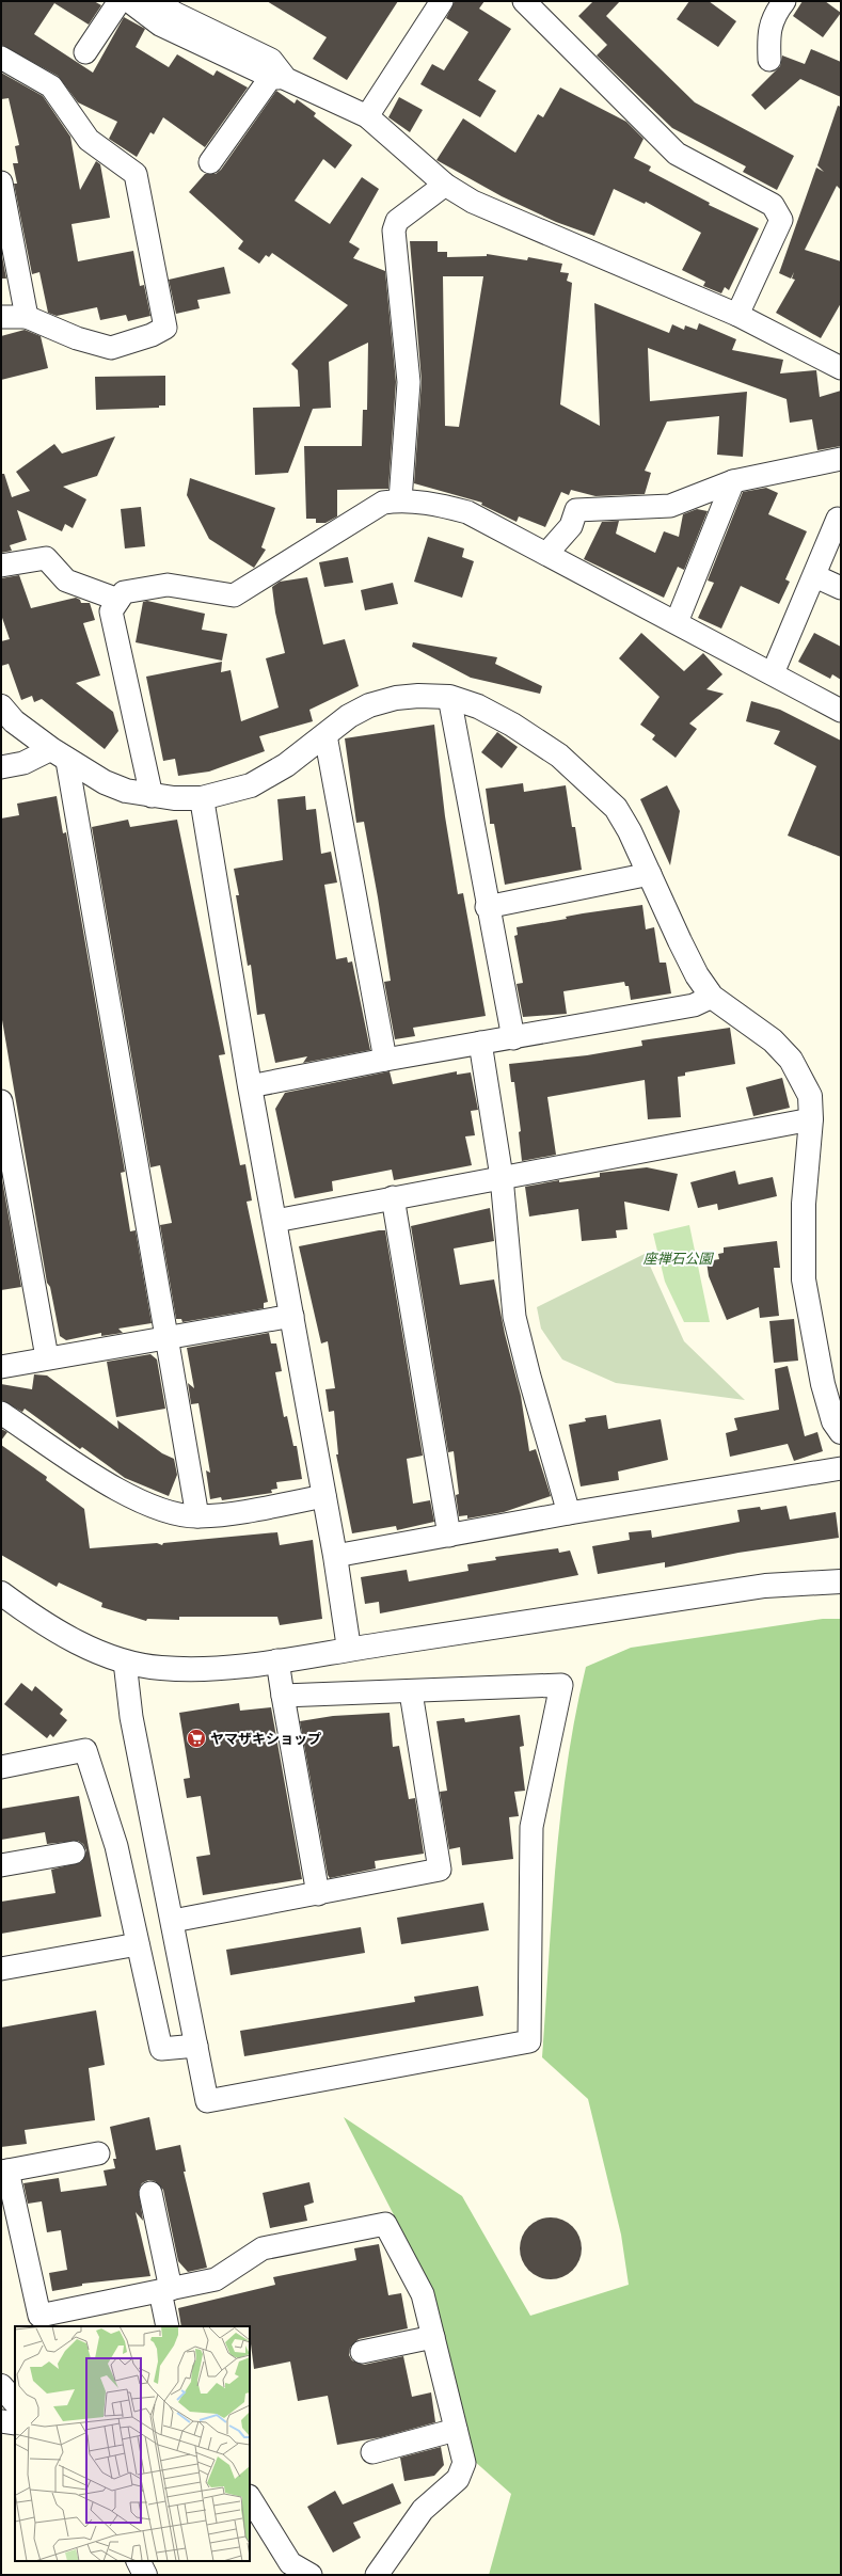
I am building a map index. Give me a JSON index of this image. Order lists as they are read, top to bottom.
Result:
{
  "parks": ["座禅石公園"],
  "places": {
    "supermarket": ["ヤマザキショップ"]
  }
}
